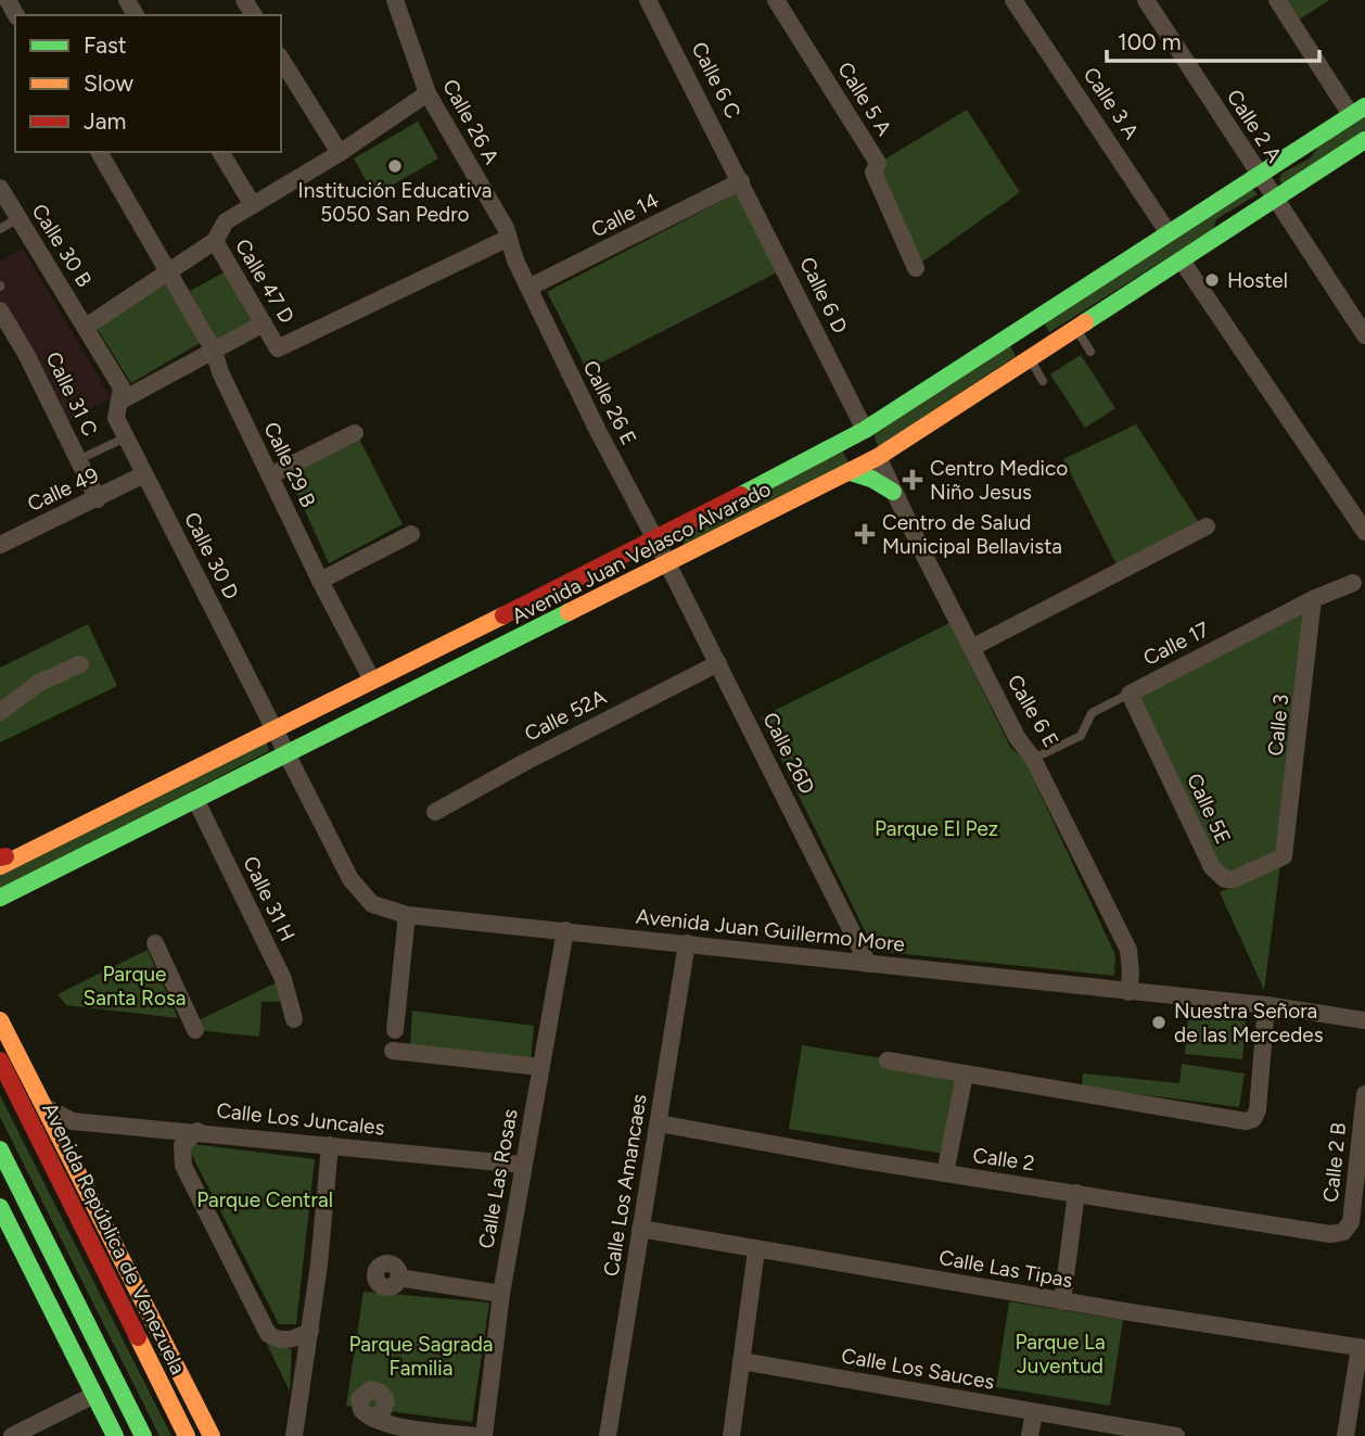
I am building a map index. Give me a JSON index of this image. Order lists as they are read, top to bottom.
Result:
{
  "streets": {
    "main road": ["Avenida Juan Velasco Alvarado", "Avenida República de Venezuela"],
    "street": [
      "Calle 6 C",
      "Calle 5 A",
      "Calle 3 A",
      "Calle 26 A",
      "Calle 2 A",
      "Calle 14",
      "Calle 30 B",
      "Calle 47 D",
      "Calle 6 D",
      "Calle 31 C",
      "Calle 26 E",
      "Calle 29 B",
      "Calle 49",
      "Calle 30 D",
      "Calle 17",
      "Calle 6 E",
      "Calle 52A",
      "Calle 3",
      "Calle 26D",
      "Calle 5E",
      "Calle 31 H",
      "Avenida Juan Guillermo More",
      "Calle Los Juncales",
      "Calle 2",
      "Calle 2 B",
      "Calle Las Rosas",
      "Calle Los Amancaes",
      "Calle Las Tipas",
      "Calle Los Sauces"
    ]
  },
  "crossings": [
    ["Calle 6 C", "Calle 14"],
    ["Calle 6 C", "Calle 6 D"],
    ["Calle 3 A", "Avenida Juan Velasco Alvarado"],
    ["Calle 26 A", "Calle 47 D"],
    ["Calle 26 A", "Calle 26 E"],
    ["Calle 2 A", "Avenida Juan Velasco Alvarado"],
    ["Calle 14", "Calle 6 D"],
    ["Calle 14", "Calle 26 E"],
    ["Calle 30 B", "Calle 30 D"],
    ["Calle 6 D", "Avenida Juan Velasco Alvarado"],
    ["Calle 31 C", "Calle 49"],
    ["Calle 26 E", "Avenida Juan Velasco Alvarado"],
    ["Calle 26 E", "Calle 26D"],
    ["Calle 29 B", "Avenida Juan Velasco Alvarado"],
    ["Calle 49", "Calle 30 D"],
    ["Avenida Juan Velasco Alvarado", "Calle 30 D"],
    ["Avenida Juan Velasco Alvarado", "Calle 6 E"],
    ["Avenida Juan Velasco Alvarado", "Calle 26D"],
    ["Avenida Juan Velasco Alvarado", "Calle 31 H"],
    ["Avenida Juan Velasco Alvarado", "Avenida Juan Guillermo More"],
    ["Calle 30 D", "Avenida Juan Guillermo More"],
    ["Calle 17", "Calle 6 E"],
    ["Calle 17", "Calle 3"],
    ["Calle 17", "Calle 5E"],
    ["Calle 6 E", "Avenida Juan Guillermo More"],
    ["Calle 52A", "Calle 26D"],
    ["Calle 3", "Calle 5E"],
    ["Calle 26D", "Avenida Juan Guillermo More"],
    ["Avenida Juan Guillermo More", "Calle Las Rosas"],
    ["Avenida Juan Guillermo More", "Calle Los Amancaes"],
    ["Calle Los Juncales", "Calle Las Rosas"],
    ["Calle 2", "Calle 2 B"],
    ["Calle 2", "Calle Los Amancaes"],
    ["Calle Los Amancaes", "Calle Las Tipas"]
  ],
  "parks": [
    "Parque El Pez",
    "Parque Santa Rosa",
    "Parque Central",
    "Parque La Juventud",
    "Parque Sagrada Familia"
  ],
  "places": {
    "other": ["Institución Educativa 5050 San Pedro", "Hostel", "Nuestra Señora de las Mercedes"],
    "health": ["Centro Medico Niño Jesus", "Centro de Salud Municipal Bellavista"]
  },
  "legend": ["Fast", "Slow", "Jam"],
  "scale_bar": "100 m"
}
